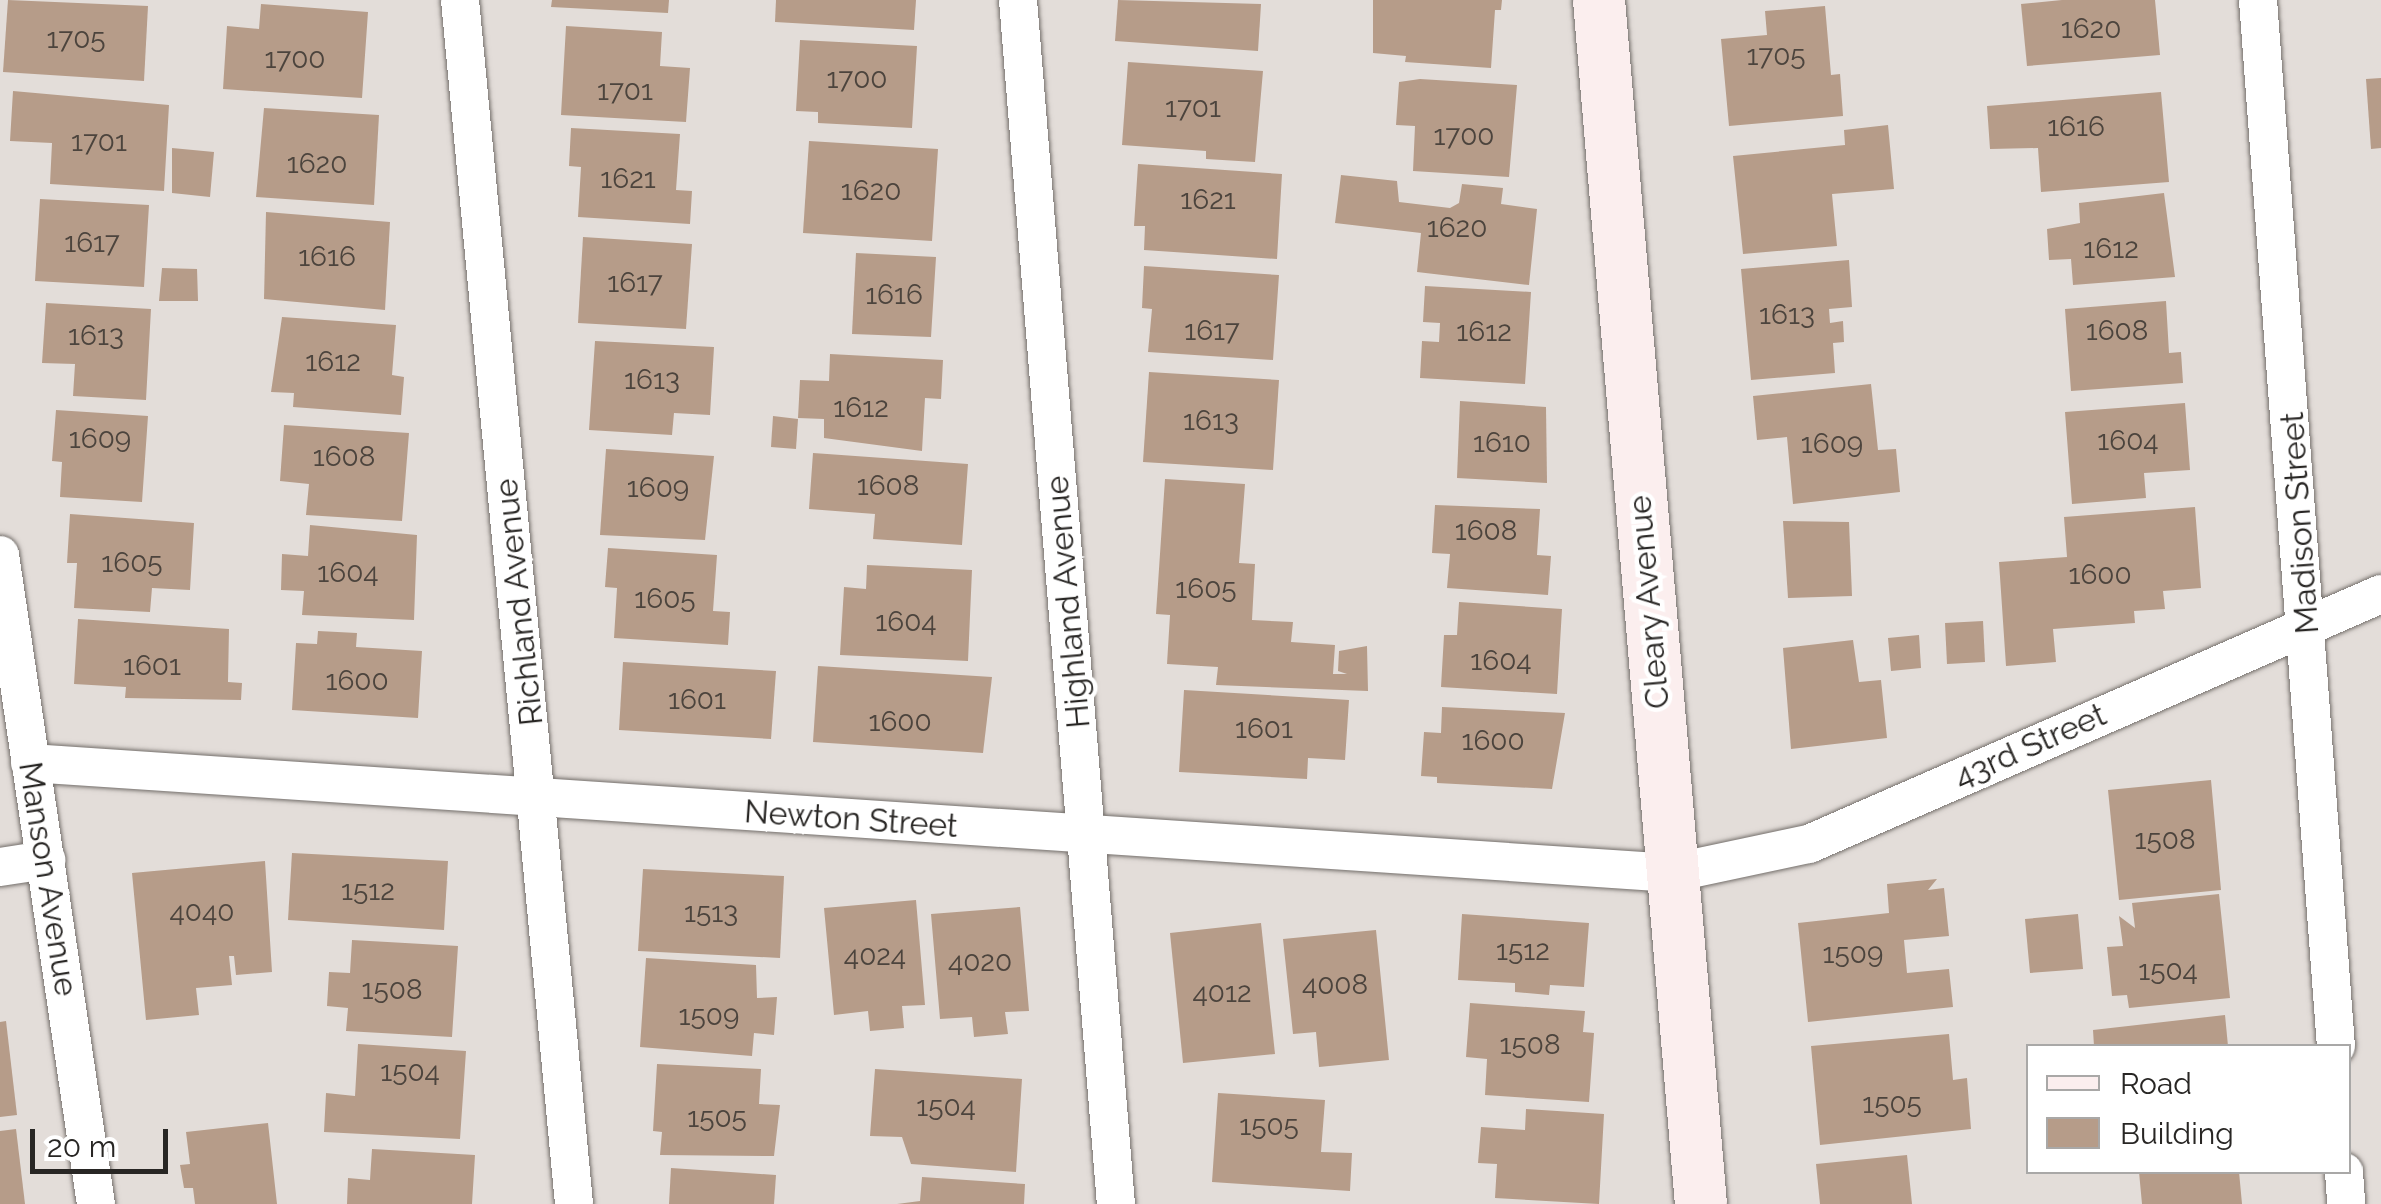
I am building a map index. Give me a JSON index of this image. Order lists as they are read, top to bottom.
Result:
{
  "streets": {
    "street": [
      "Madison Street",
      "Richland Avenue",
      "Highland Avenue",
      "Cleary Avenue",
      "43rd Street",
      "Newton Street",
      "Manson Avenue"
    ]
  },
  "crossings": [
    ["Madison Street", "43rd Street"],
    ["Richland Avenue", "Newton Street"],
    ["Highland Avenue", "Newton Street"],
    ["Cleary Avenue", "43rd Street"],
    ["Cleary Avenue", "Newton Street"],
    ["43rd Street", "Newton Street"],
    ["Newton Street", "Manson Avenue"]
  ],
  "house_numbers": [
    "1620",
    "1705",
    "1705",
    "1700",
    "1700",
    "1701",
    "1701",
    "1616",
    "1700",
    "1701",
    "1620",
    "1621",
    "1620",
    "1621",
    "1620",
    "1617",
    "1612",
    "1616",
    "1617",
    "1616",
    "1613",
    "1617",
    "1608",
    "1612",
    "1613",
    "1612",
    "1613",
    "1612",
    "1613",
    "1609",
    "1604",
    "1610",
    "1609",
    "1608",
    "1608",
    "1609",
    "1608",
    "1605",
    "1604",
    "1600",
    "1605",
    "1605",
    "1604",
    "1604",
    "1601",
    "1600",
    "1601",
    "1600",
    "1601",
    "1600",
    "1508",
    "1512",
    "4040",
    "1513",
    "1512",
    "1509",
    "4024",
    "4020",
    "1504",
    "4008",
    "1508",
    "4012",
    "1509",
    "1508",
    "1504",
    "1505",
    "1504",
    "1505",
    "1505"
  ],
  "legend": ["Road", "Building"],
  "scale_bar": "20 m"
}
